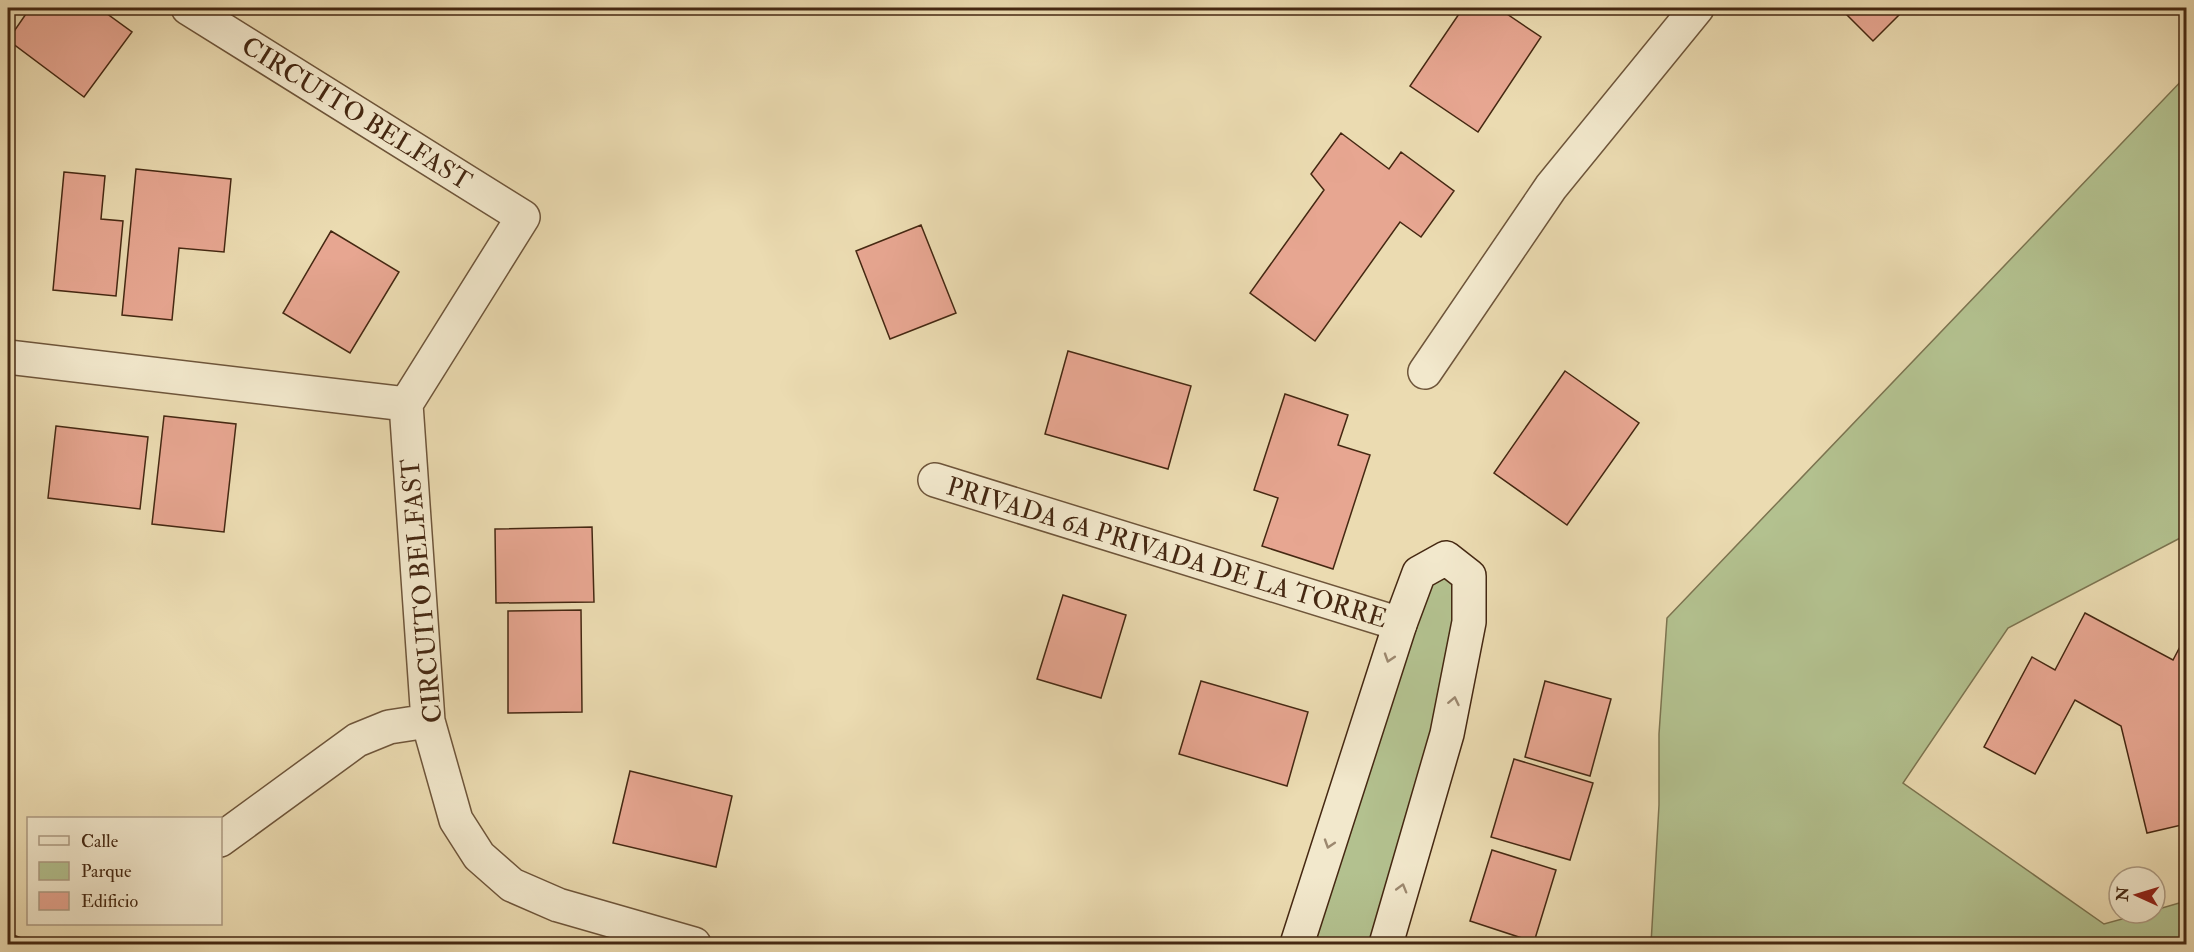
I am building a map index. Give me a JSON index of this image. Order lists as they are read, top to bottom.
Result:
{
  "streets": {
    "street": ["CIRCUITO BELFAST", "PRIVADA 6A PRIVADA DE LA TORRE"]
  },
  "legend": ["Calle", "Parque", "Edificio"],
  "north": "left"
}
